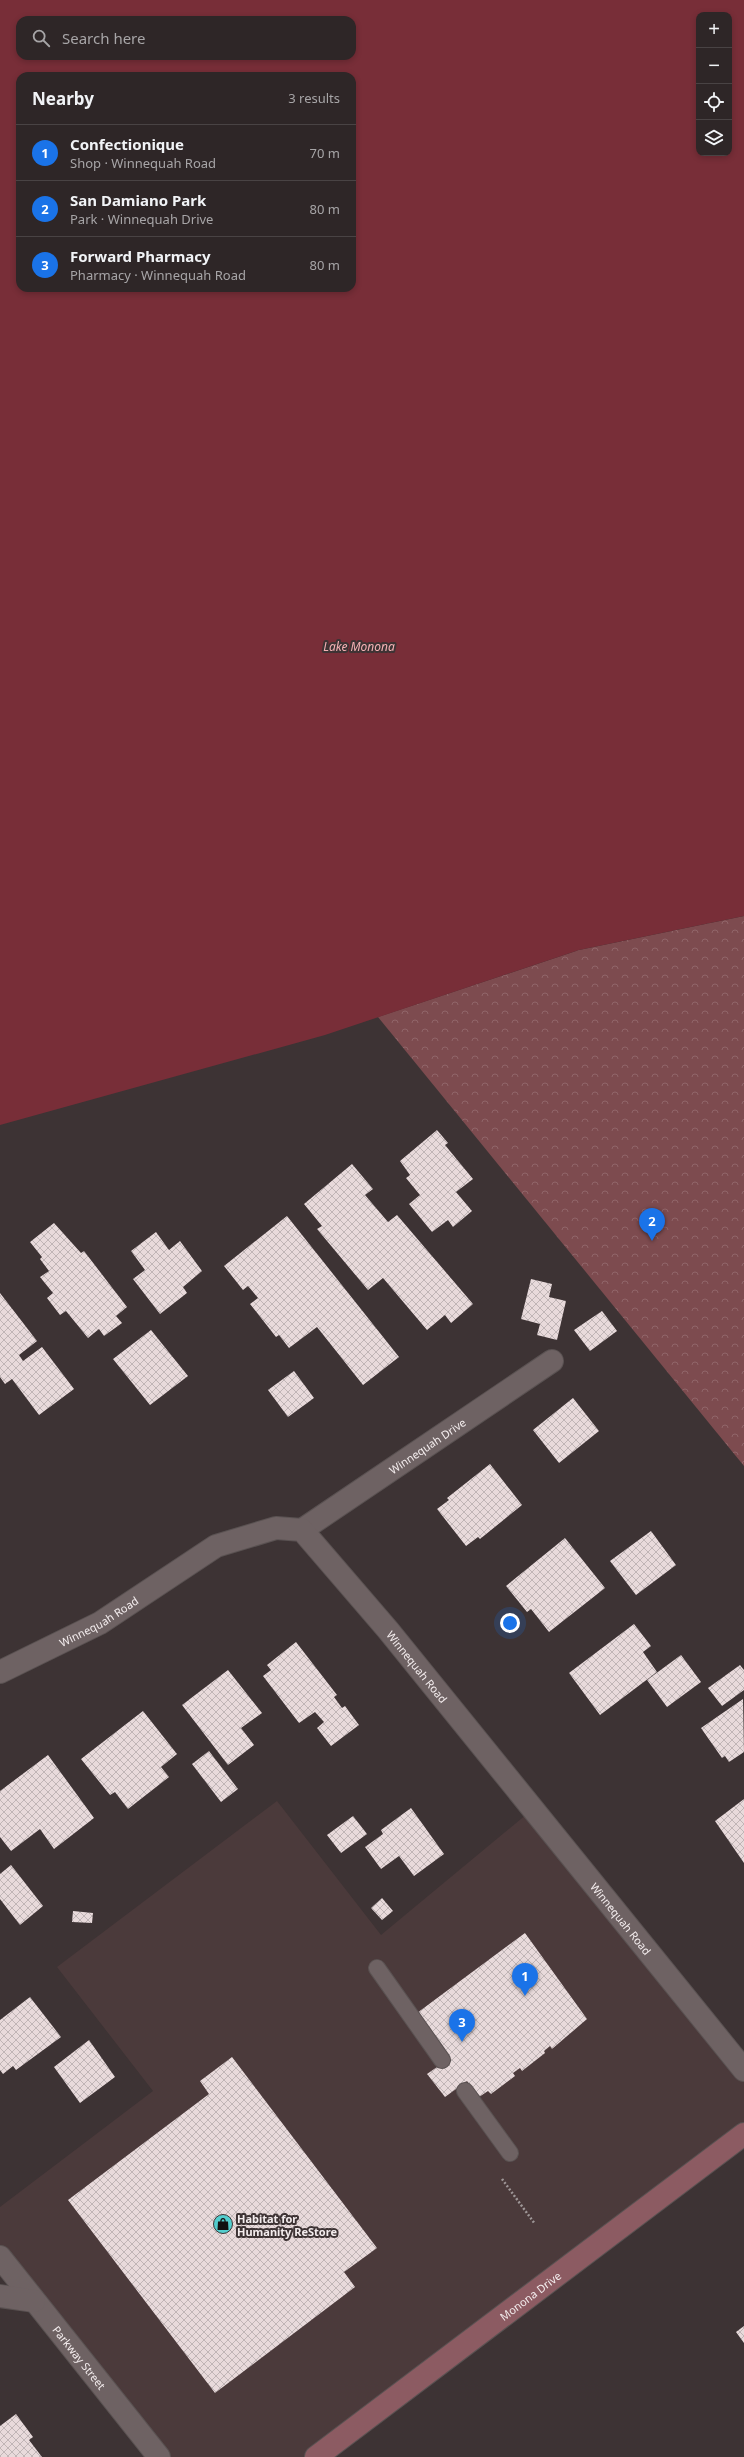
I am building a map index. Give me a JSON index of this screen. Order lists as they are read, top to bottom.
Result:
{
  "streets": {
    "street": [
      "Winnequah Drive",
      "Winnequah Road",
      "Monona Drive",
      "Parkway Street"
    ]
  },
  "crossings": [
    ["Winnequah Drive", "Winnequah Road"]
  ],
  "water": ["Lake Monona"],
  "places": {
    "shop": ["Habitat for Humanity ReStore"]
  },
  "page": {
    "map_buttons": ["+", "−"],
    "search": "Search here",
    "heading": ["Nearby", "3 results"],
    "list": [
      {
        "mark": "1",
        "name": "Confectionique",
        "note": "Shop · Winnequah Road",
        "value": "70 m"
      },
      {
        "mark": "2",
        "name": "San Damiano Park",
        "note": "Park · Winnequah Drive",
        "value": "80 m"
      },
      {
        "mark": "3",
        "name": "Forward Pharmacy",
        "note": "Pharmacy · Winnequah Road",
        "value": "80 m"
      }
    ],
    "pins": ["2", "1", "3"]
  }
}
